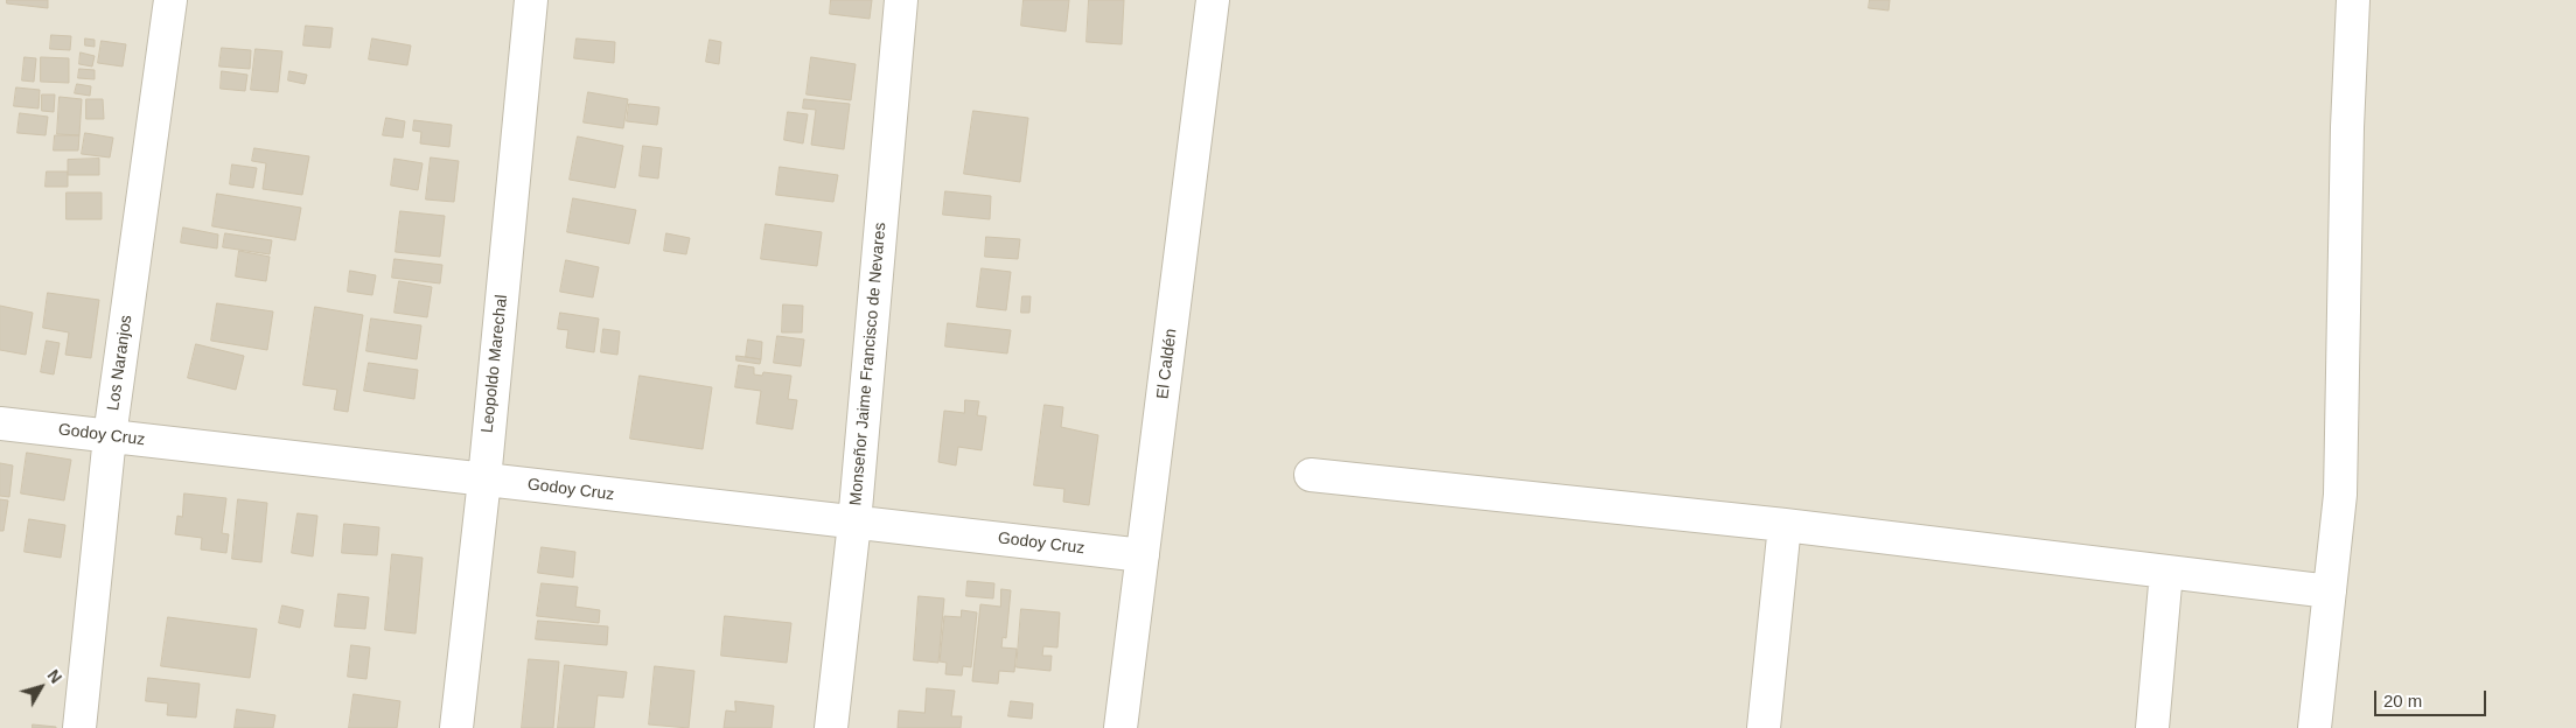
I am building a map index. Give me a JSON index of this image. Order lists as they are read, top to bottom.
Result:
{
  "streets": {
    "street": [
      "Los Naranjos",
      "Leopoldo Marechal",
      "Monseñor Jaime Francisco de Nevares",
      "El Caldén",
      "Godoy Cruz"
    ]
  },
  "crossings": [
    ["Los Naranjos", "Godoy Cruz"],
    ["Leopoldo Marechal", "Godoy Cruz"],
    ["Monseñor Jaime Francisco de Nevares", "Godoy Cruz"],
    ["El Caldén", "Godoy Cruz"]
  ],
  "scale_bar": "20 m",
  "north": "top right"
}
